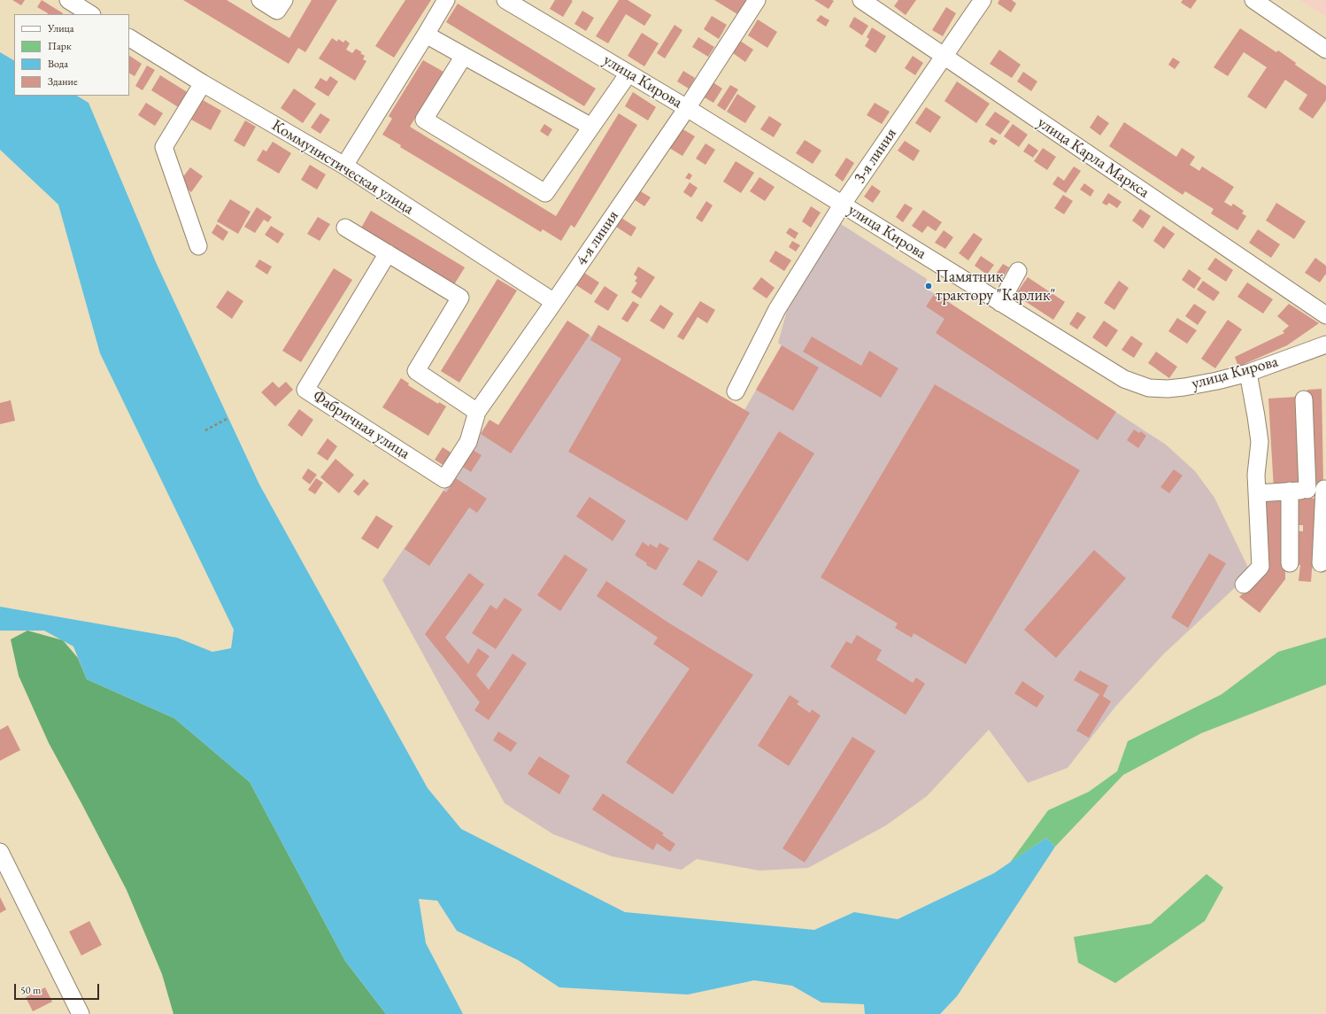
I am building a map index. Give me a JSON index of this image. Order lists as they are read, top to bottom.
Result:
{
  "streets": {
    "street": [
      "улица Кирова",
      "3-я линия",
      "улица Карла Маркса",
      "Коммунистическая улица",
      "4-я линия",
      "Фабричная улица"
    ]
  },
  "crossings": [
    ["улица Кирова", "3-я линия"],
    ["улица Кирова", "4-я линия"],
    ["3-я линия", "улица Карла Маркса"],
    ["Коммунистическая улица", "4-я линия"],
    ["4-я линия", "Фабричная улица"]
  ],
  "places": ["Памятник трактору \"Карлик\""],
  "legend": [
    "Улица",
    "Парк",
    "Вода",
    "Здание"
  ],
  "scale_bar": "50 m"
}
